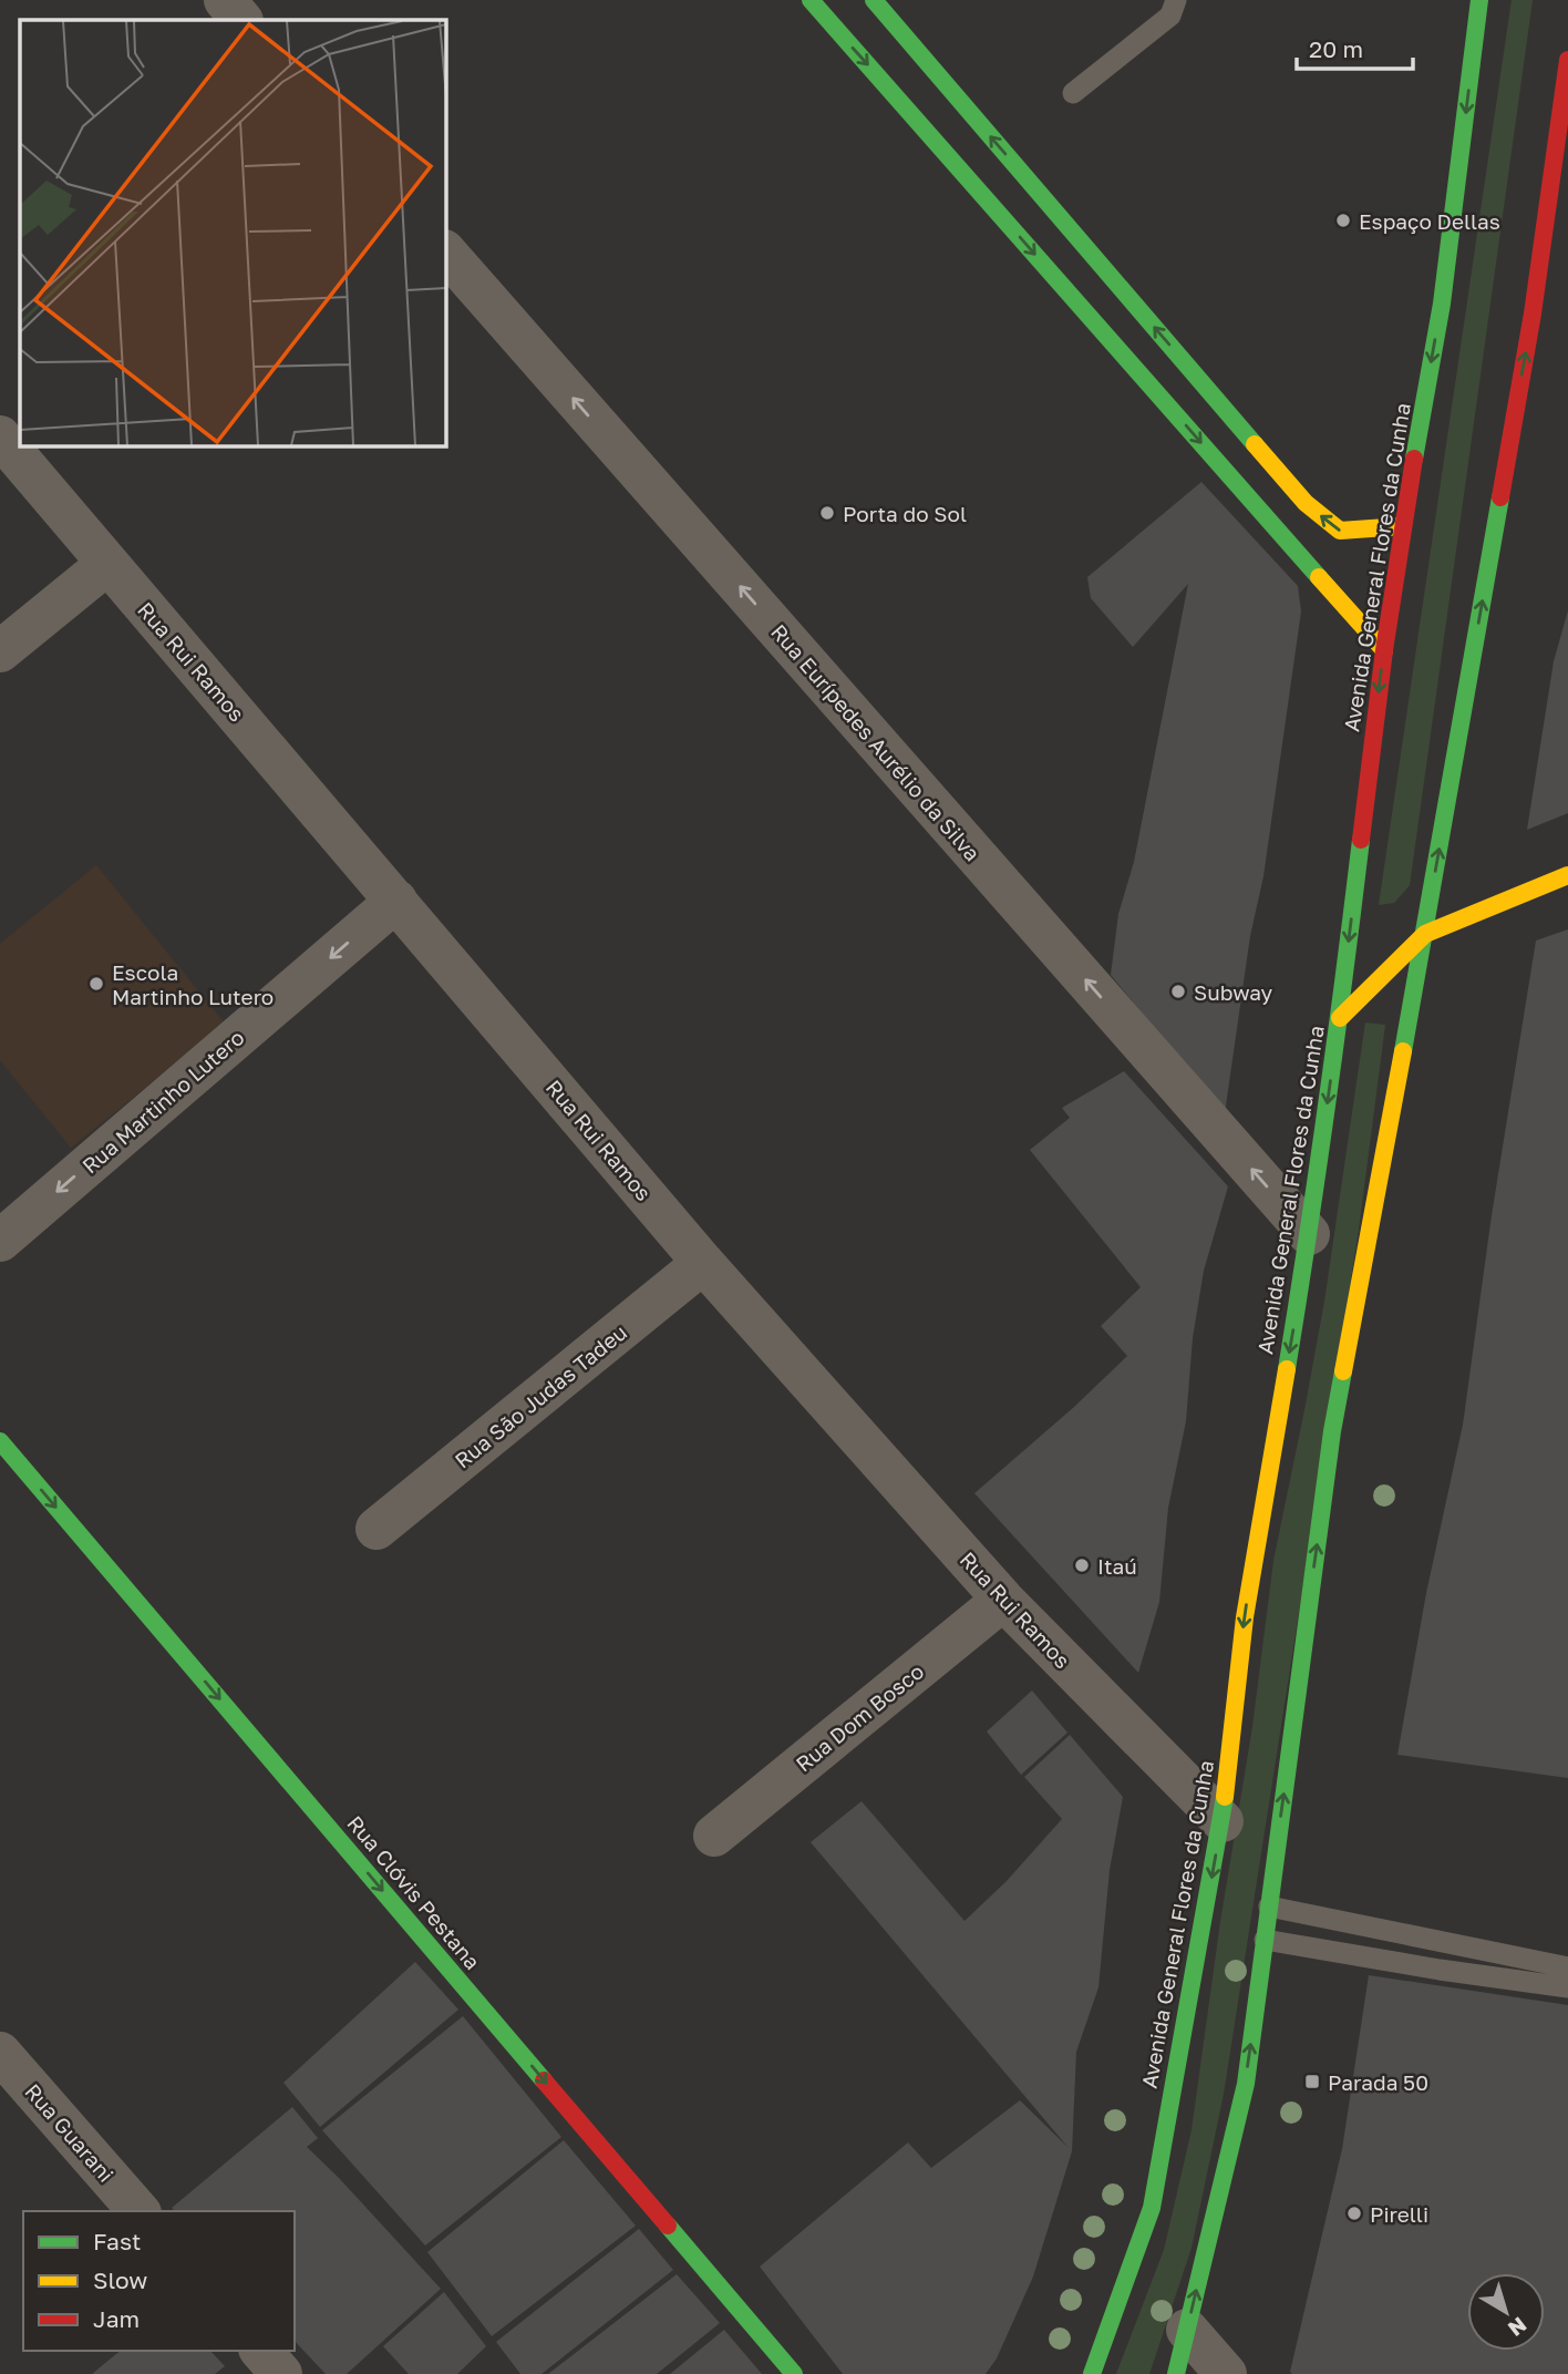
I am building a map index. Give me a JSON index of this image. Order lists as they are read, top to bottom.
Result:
{
  "streets": {
    "main road": ["Avenida General Flores da Cunha", "Rua Clóvis Pestana"],
    "street": [
      "Rua Rui Ramos",
      "Rua Eurípedes Aurélio da Silva",
      "Rua Martinho Lutero",
      "Rua São Judas Tadeu",
      "Rua Dom Bosco",
      "Rua Guarani"
    ]
  },
  "crossings": [
    ["Avenida General Flores da Cunha", "Rua Rui Ramos"],
    ["Avenida General Flores da Cunha", "Rua Eurípedes Aurélio da Silva"],
    ["Rua Rui Ramos", "Rua Martinho Lutero"],
    ["Rua Rui Ramos", "Rua São Judas Tadeu"],
    ["Rua Rui Ramos", "Rua Dom Bosco"]
  ],
  "one_way": ["Rua Eurípedes Aurélio da Silva", "Rua Martinho Lutero", "Rua Clóvis Pestana"],
  "places": {
    "other": [
      "Espaço Dellas",
      "Porta do Sol",
      "Escola Martinho Lutero",
      "Subway",
      "Itaú",
      "Pirelli"
    ],
    "transit": ["Parada 50"]
  },
  "legend": ["Fast", "Slow", "Jam"],
  "scale_bar": "20 m",
  "north": "bottom right"
}
